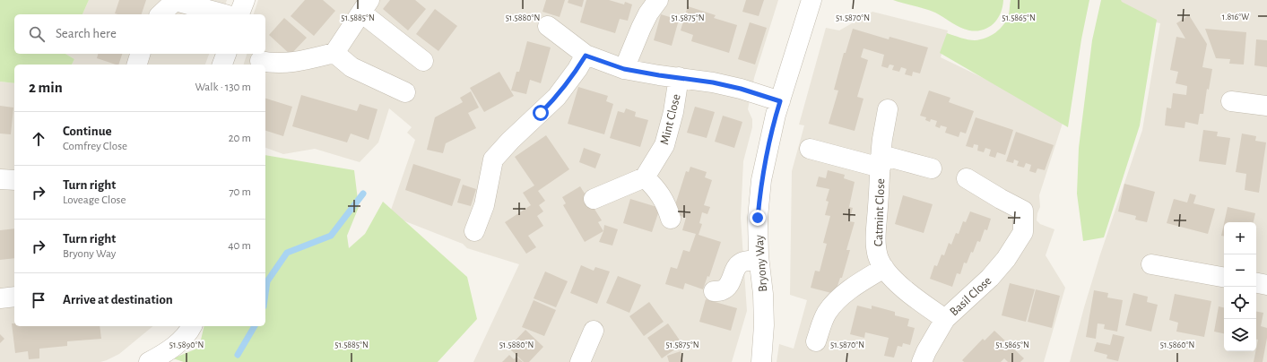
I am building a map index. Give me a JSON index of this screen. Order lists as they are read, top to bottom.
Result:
{
  "streets": {
    "street": [
      "Mint Close",
      "Catmint Close",
      "Bryony Way",
      "Basil Close"
    ]
  },
  "crossings": [
    ["Catmint Close", "Basil Close"]
  ],
  "page": {
    "search": "Search here",
    "heading": ["2 min", "Walk · 130 m"],
    "list": [
      ["Continue", "Comfrey Close", "20 m"],
      ["Turn right", "Loveage Close", "70 m"],
      ["Turn right", "Bryony Way", "40 m"],
      "Arrive at destination"
    ],
    "map_buttons": ["+", "−"]
  },
  "coordinates": [
    "1.816°W",
    "51.5885°N",
    "51.5880°N",
    "51.5875°N",
    "51.5870°N",
    "51.5865°N",
    "51.5890°N",
    "51.5860°N"
  ]
}
